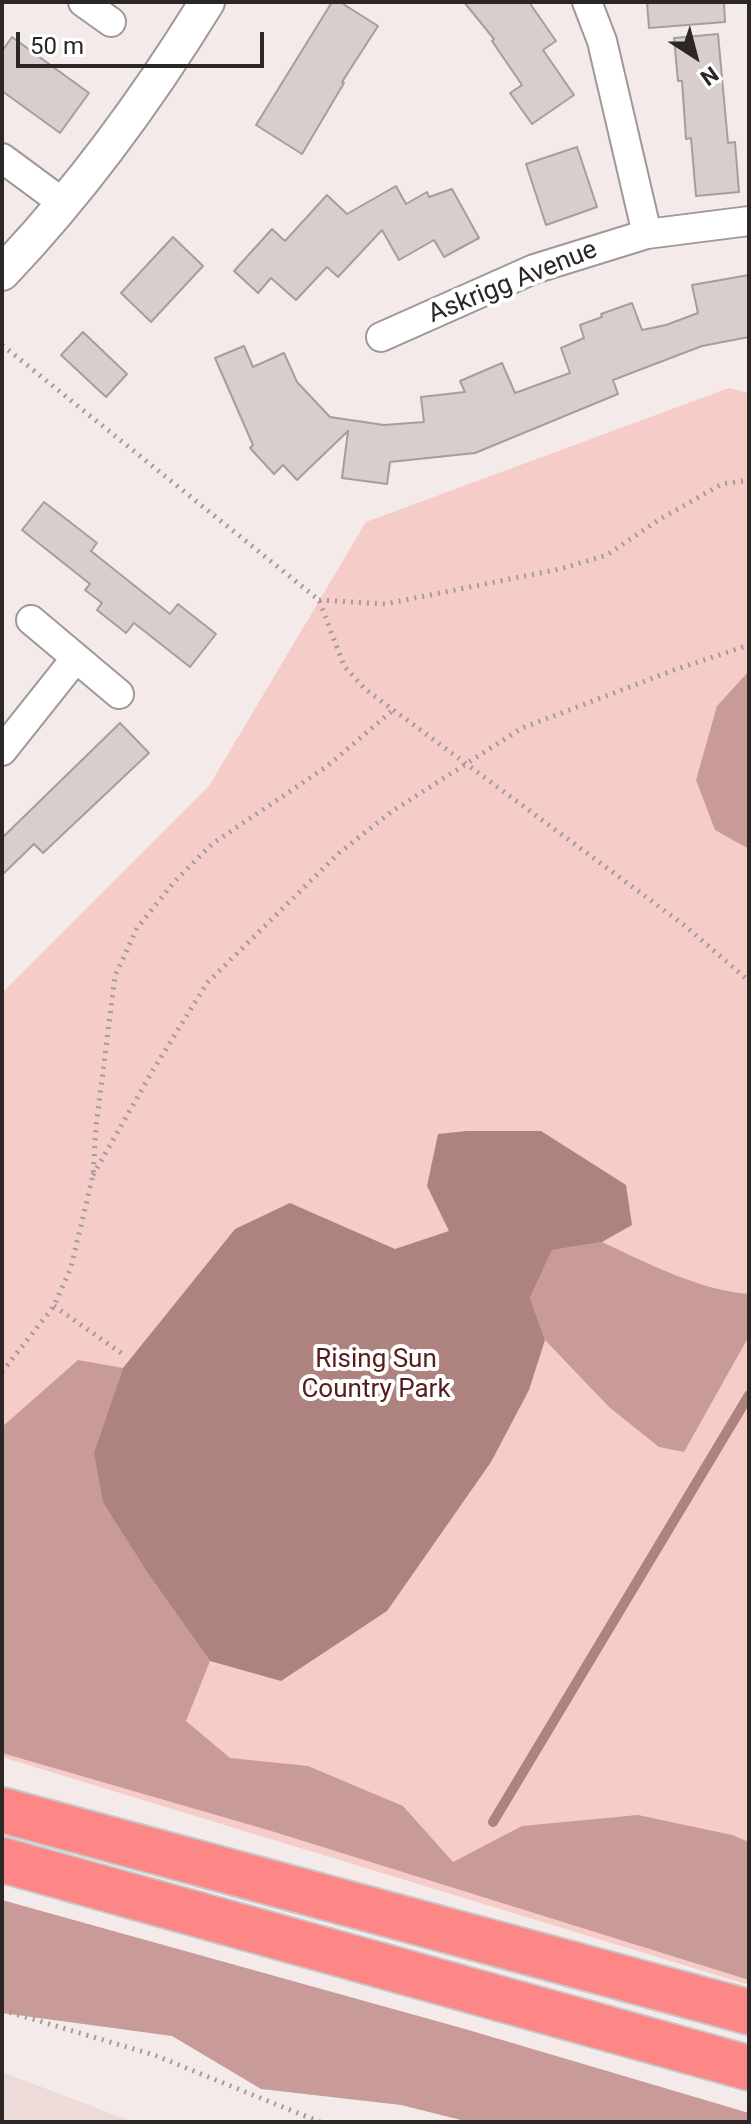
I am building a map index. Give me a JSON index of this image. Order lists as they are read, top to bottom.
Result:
{
  "streets": {
    "street": ["Askrigg Avenue"]
  },
  "parks": ["Rising Sun Country Park"],
  "scale_bar": "50 m",
  "north": "bottom right"
}
